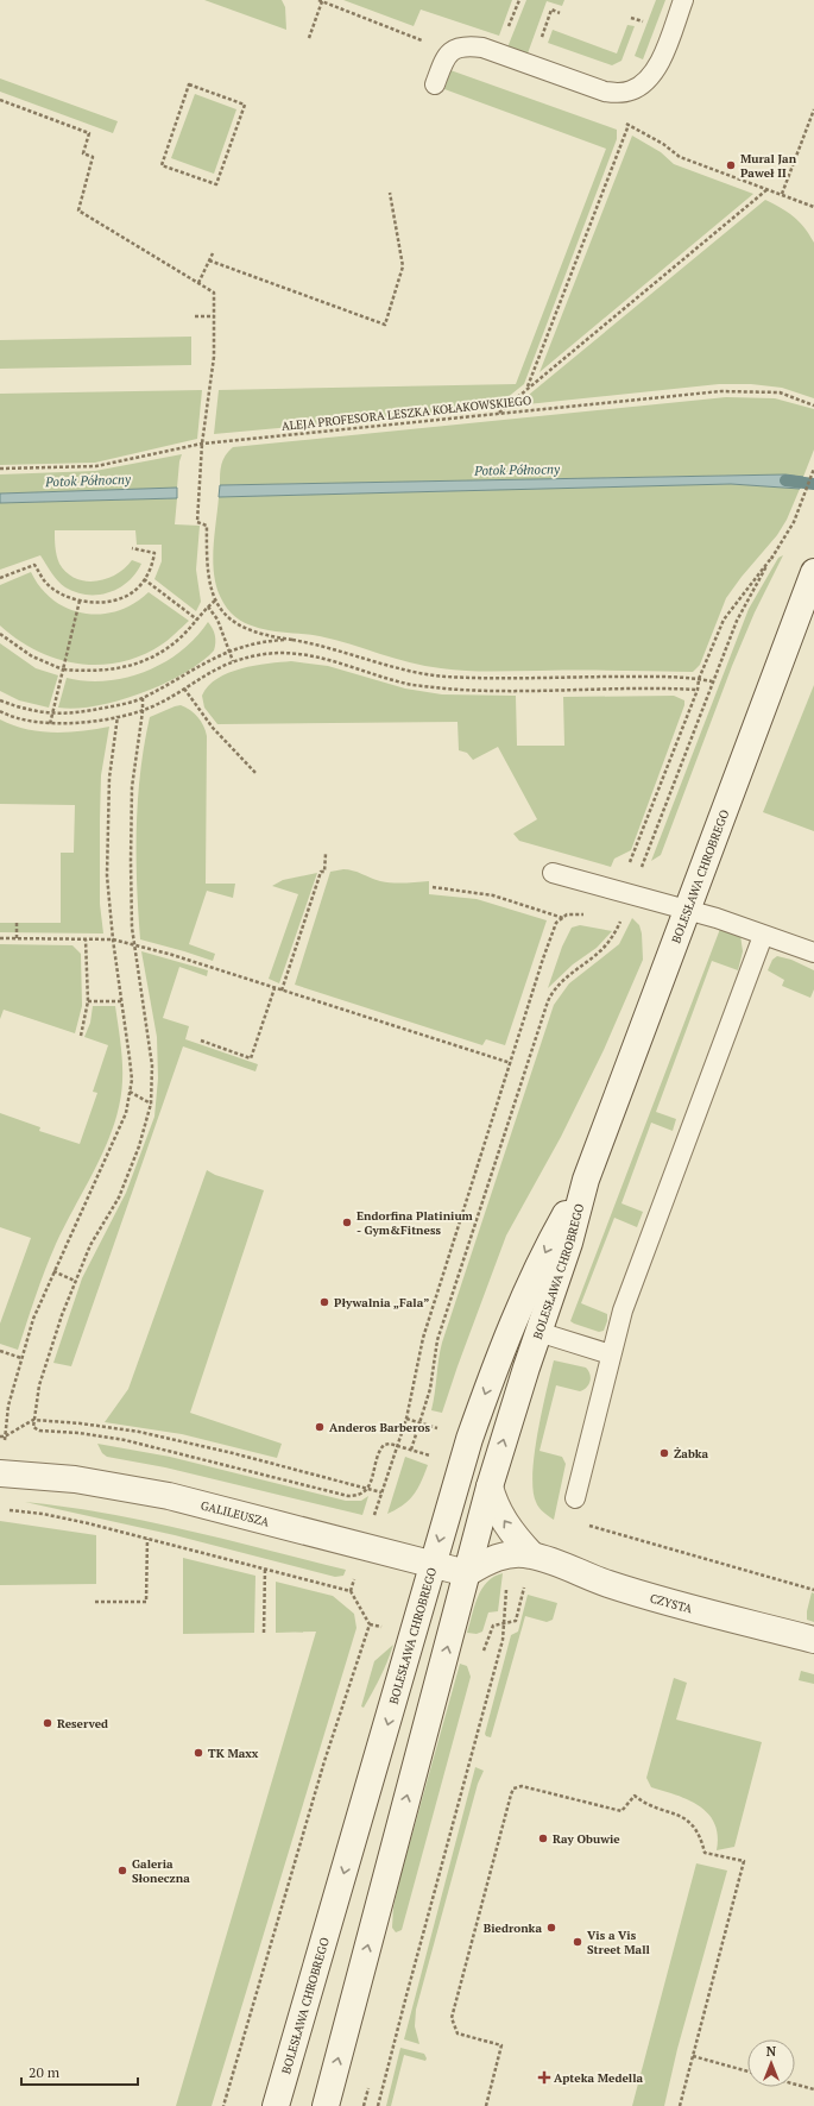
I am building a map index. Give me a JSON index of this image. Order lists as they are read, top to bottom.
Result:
{
  "streets": {
    "street": ["BOLESŁAWA CHROBREGO", "GALILEUSZA", "CZYSTA"],
    "path": ["ALEJA PROFESORA LESZKA KOŁAKOWSKIEGO"]
  },
  "crossings": [
    ["BOLESŁAWA CHROBREGO", "GALILEUSZA"],
    ["BOLESŁAWA CHROBREGO", "CZYSTA"]
  ],
  "water": ["Potok Północny"],
  "places": {
    "other": [
      "Mural Jan Paweł II",
      "Endorfina Platinium - Gym&Fitness",
      "Pływalnia „Fala”",
      "Anderos Barberos",
      "Żabka",
      "Reserved",
      "TK Maxx",
      "Ray Obuwie",
      "Galeria Słoneczna",
      "Biedronka",
      "Vis a Vis Street Mall"
    ],
    "health": ["Apteka Medella"]
  },
  "scale_bar": "20 m",
  "north": "top"
}
